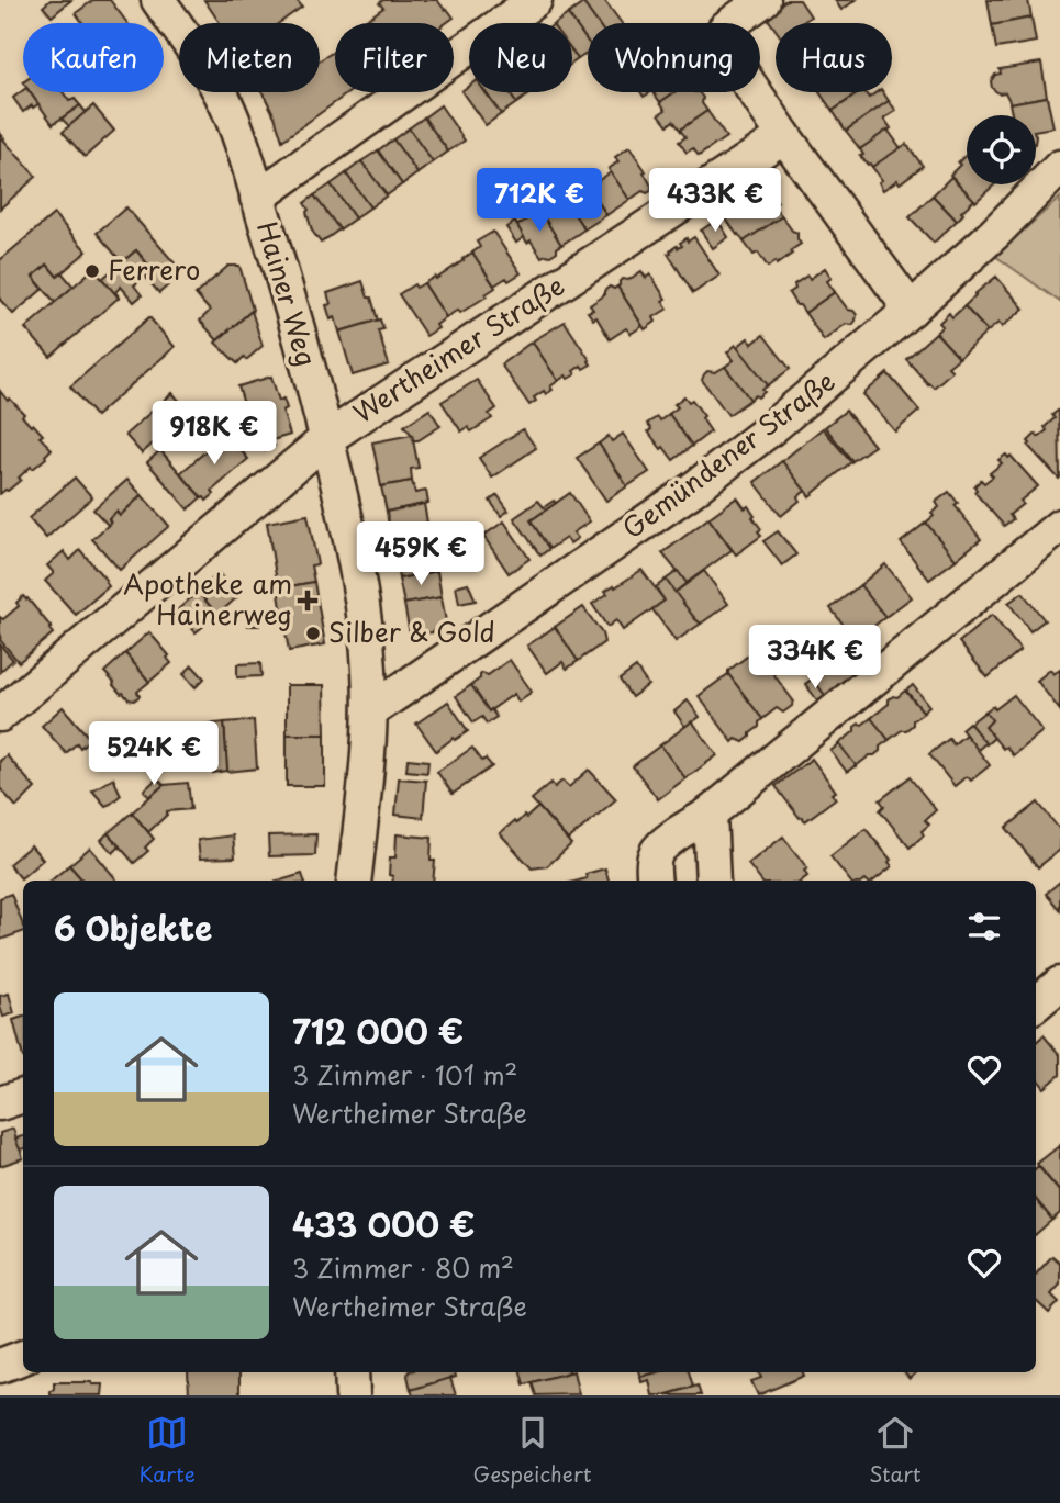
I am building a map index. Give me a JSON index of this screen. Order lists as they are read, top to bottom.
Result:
{
  "streets": {
    "street": ["Hainer Weg", "Wertheimer Straße", "Gemündener Straße"]
  },
  "crossings": [
    ["Hainer Weg", "Wertheimer Straße"],
    ["Hainer Weg", "Gemündener Straße"]
  ],
  "places": {
    "other": ["Ferrero", "Silber & Gold"],
    "health": ["Apotheke am Hainerweg"]
  },
  "page": {
    "chip": [
      "Kaufen",
      "Mieten",
      "Filter",
      "Neu",
      "Wohnung",
      "Haus"
    ],
    "price": [
      "712K €",
      "433K €",
      "918K €",
      "459K €",
      "334K €",
      "524K €"
    ],
    "heading": "6 Objekte",
    "list": [
      {
        "name": "712 000 €",
        "note": "3 Zimmer · 101 m² · Wertheimer Straße"
      },
      {
        "name": "433 000 €",
        "note": "3 Zimmer · 80 m² · Wertheimer Straße"
      }
    ],
    "tabs": ["Karte", "Gespeichert", "Start"]
  }
}
